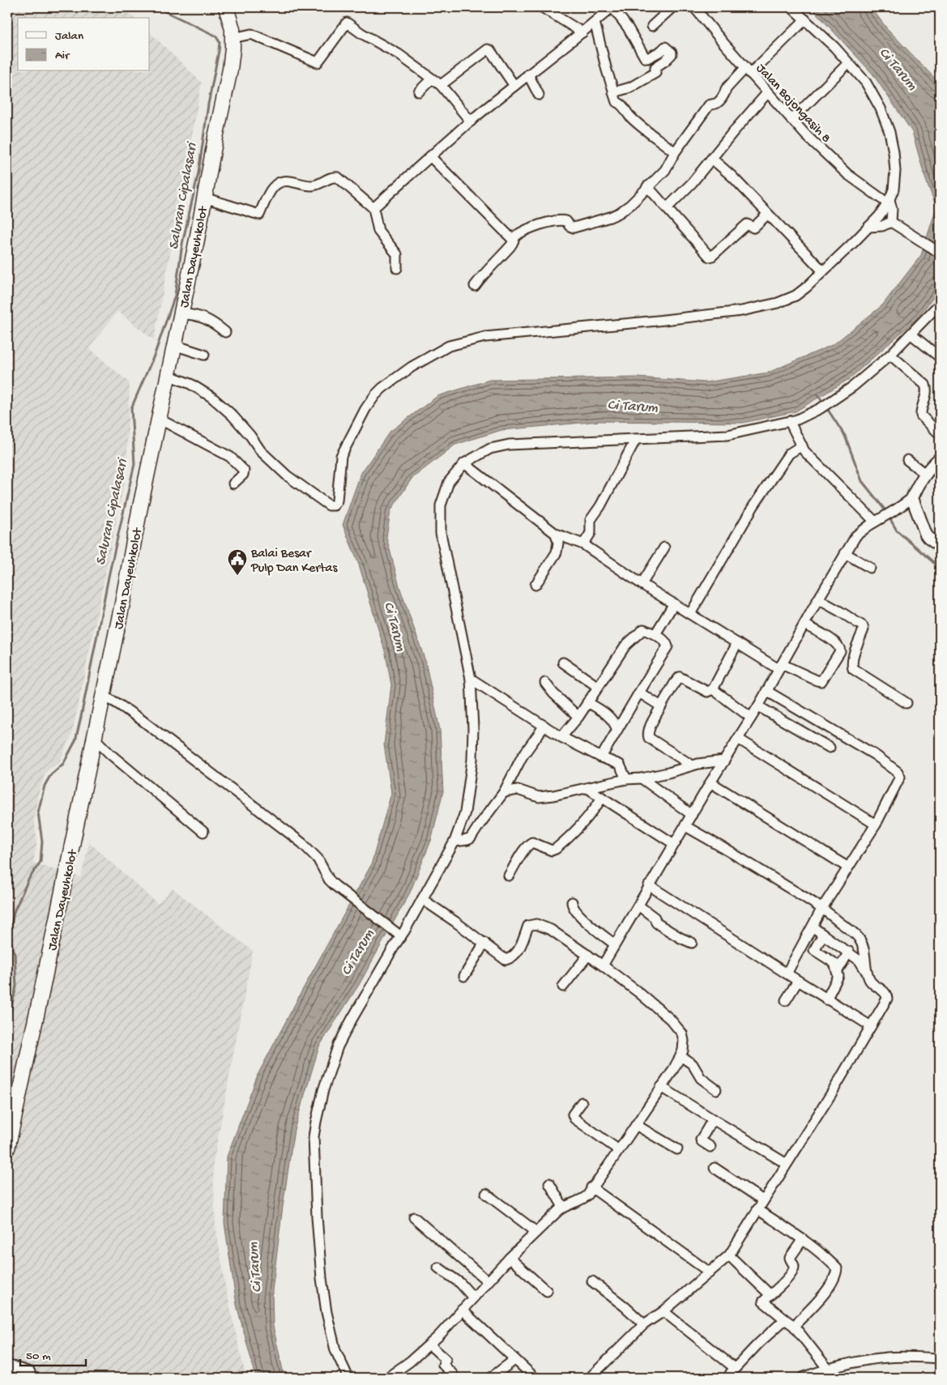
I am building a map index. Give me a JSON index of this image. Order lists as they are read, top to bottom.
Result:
{
  "streets": {
    "main road": ["Jalan Dayeuhkolot"],
    "street": ["Jalan Bojongasih 8"]
  },
  "water": ["Ci Tarum", "Saluran Cipalasari"],
  "places": {
    "public building": ["Balai Besar Pulp Dan Kertas"]
  },
  "legend": ["Jalan", "Air"],
  "scale_bar": "50 m"
}
